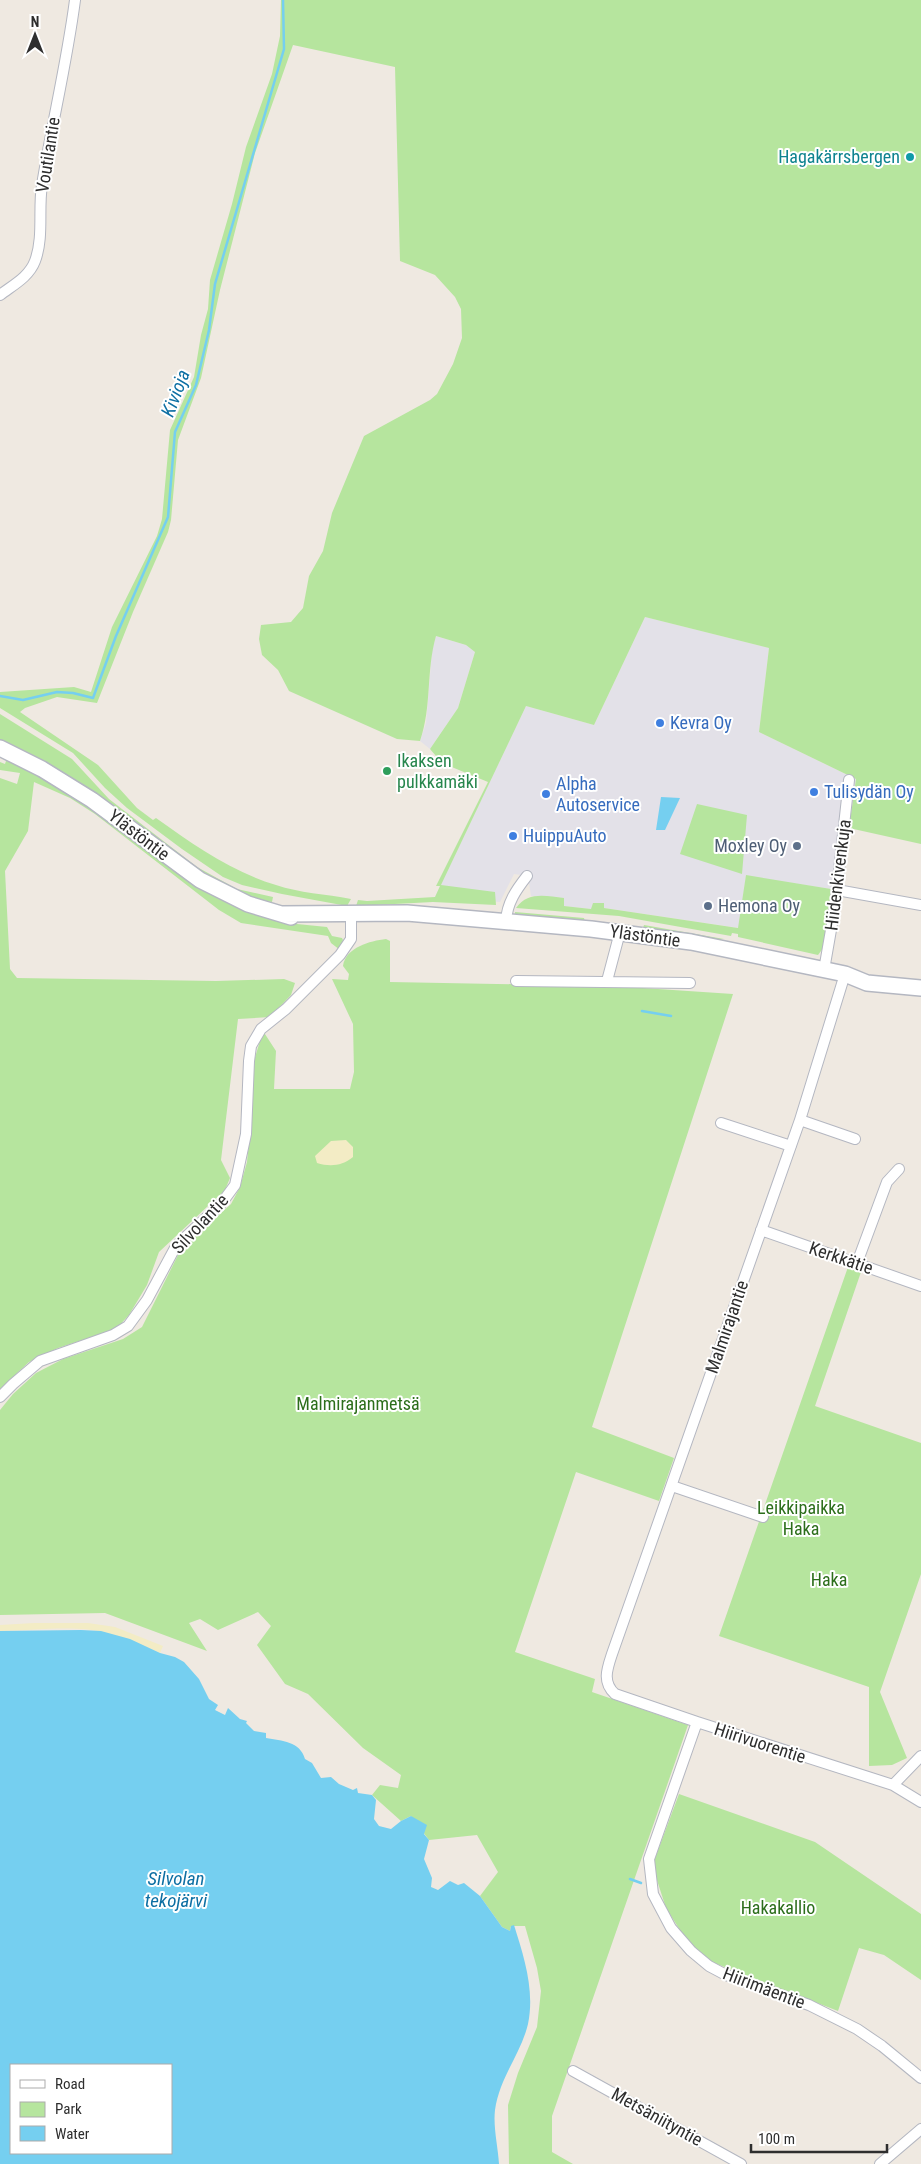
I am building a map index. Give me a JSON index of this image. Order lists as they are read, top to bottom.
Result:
{
  "streets": {
    "main road": ["Ylästöntie"],
    "street": [
      "Voutilantie",
      "Hiidenkivenkuja",
      "Silvolantie",
      "Kerkkätie",
      "Malmirajantie",
      "Hiirivuorentie",
      "Hiirimäentie",
      "Metsäniityntie"
    ]
  },
  "crossings": [
    ["Ylästöntie", "Hiidenkivenkuja"],
    ["Ylästöntie", "Silvolantie"],
    ["Ylästöntie", "Malmirajantie"],
    ["Kerkkätie", "Malmirajantie"],
    ["Malmirajantie", "Hiirivuorentie"],
    ["Hiirivuorentie", "Hiirimäentie"]
  ],
  "water": ["Kivioja", "Silvolan tekojärvi"],
  "parks": [
    "Malmirajanmetsä",
    "Leikkipaikka Haka",
    "Haka",
    "Hakakallio"
  ],
  "places": [
    "Hagakärrsbergen",
    "Kevra Oy",
    "Ikaksen pulkkamäki",
    "Tulisydän Oy",
    "Alpha Autoservice",
    "HuippuAuto",
    "Moxley Oy",
    "Hemona Oy"
  ],
  "legend": ["Road", "Park", "Water"],
  "scale_bar": "100 m",
  "north": "top"
}
